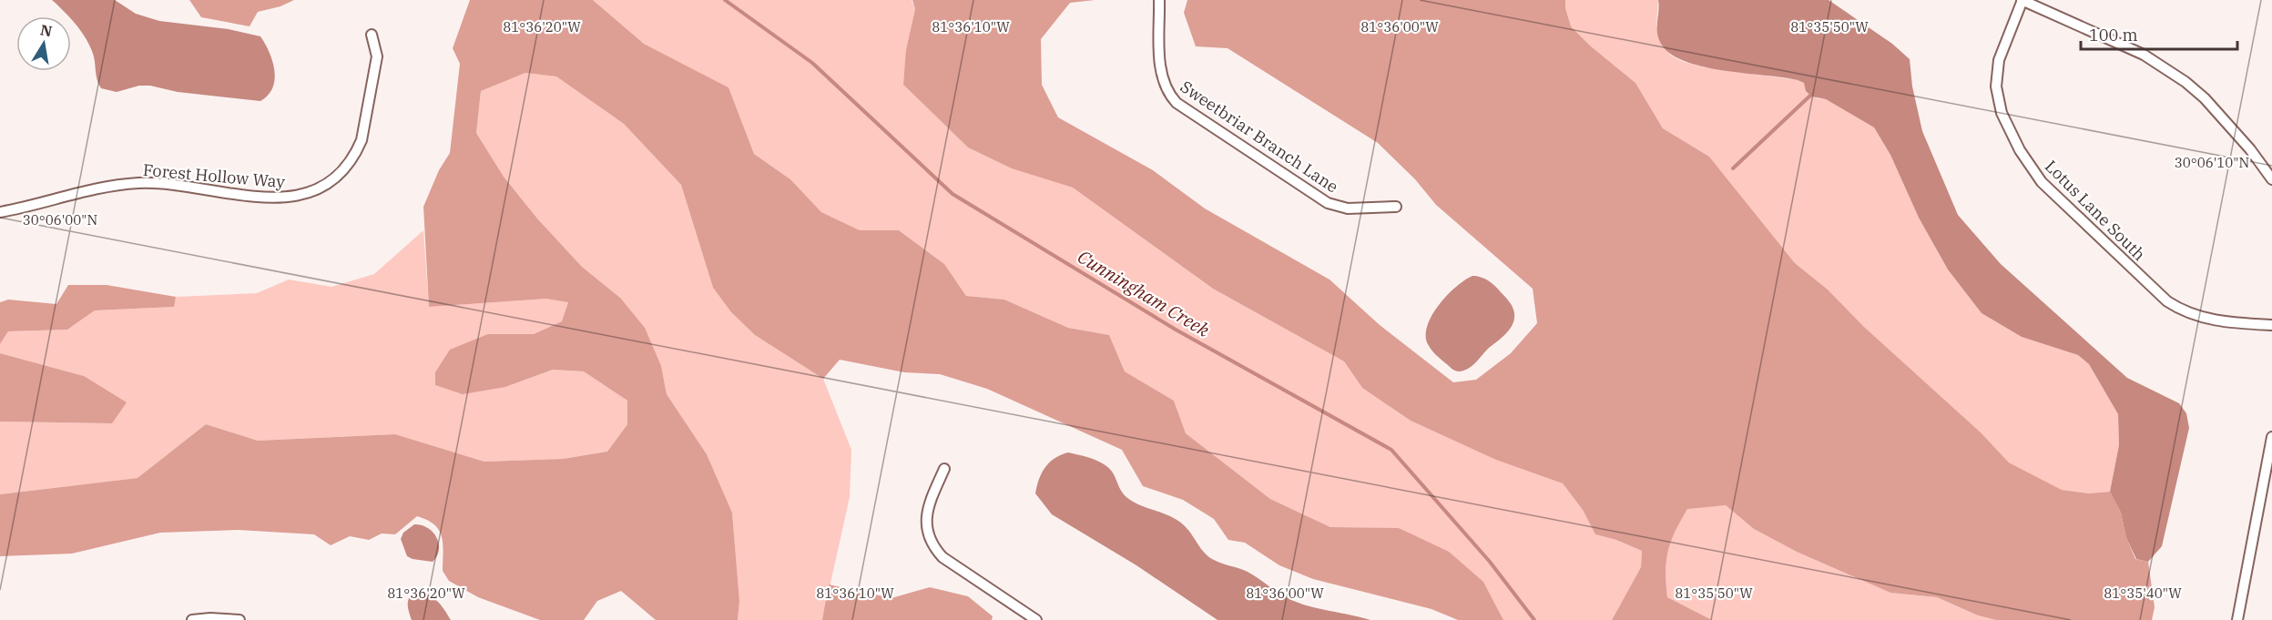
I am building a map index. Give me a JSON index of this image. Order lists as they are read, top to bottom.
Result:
{
  "streets": {
    "street": ["Sweetbriar Branch Lane", "Forest Hollow Way", "Lotus Lane South"]
  },
  "water": ["Cunningham Creek"],
  "scale_bar": "100 m",
  "north": "top",
  "coordinates": [
    "81°36'20\"W",
    "81°36'10\"W",
    "81°36'00\"W",
    "81°35'50\"W",
    "30°06'10\"N",
    "30°06'00\"N",
    "81°35'40\"W"
  ]
}
